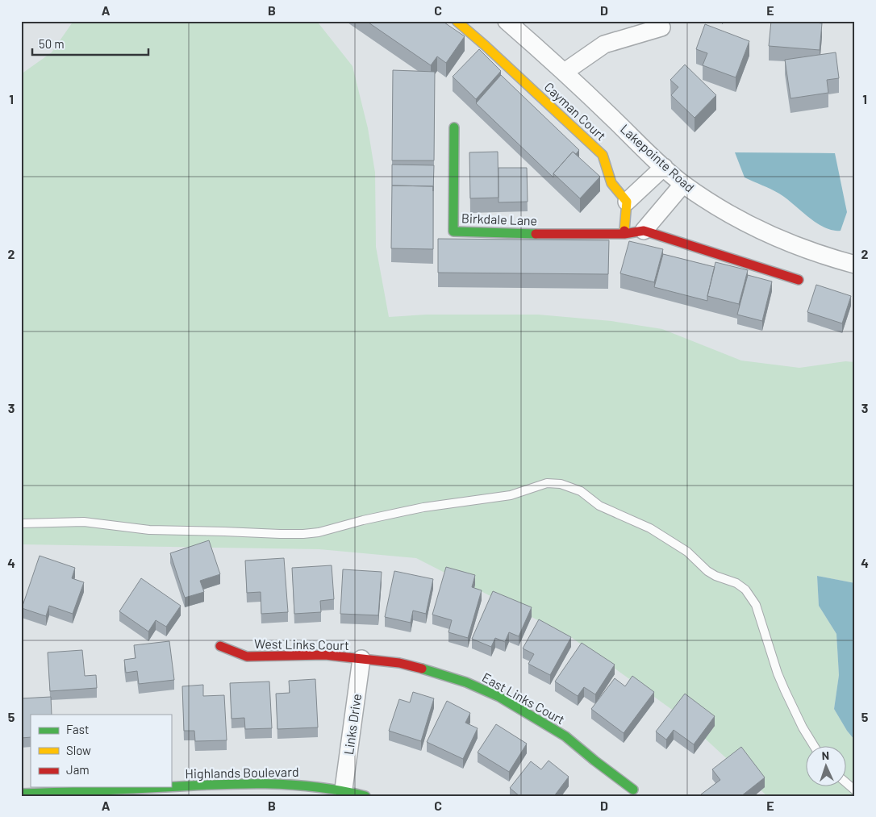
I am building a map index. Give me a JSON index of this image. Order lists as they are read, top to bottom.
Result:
{
  "streets": {
    "street": [
      "Cayman Court",
      "Lakepointe Road",
      "Birkdale Lane",
      "West Links Court",
      "East Links Court",
      "Links Drive",
      "Highlands Boulevard"
    ]
  },
  "crossings": [
    ["West Links Court", "East Links Court"],
    ["West Links Court", "Links Drive"],
    ["East Links Court", "Links Drive"],
    ["Links Drive", "Highlands Boulevard"]
  ],
  "legend": ["Fast", "Slow", "Jam"],
  "scale_bar": "50 m",
  "north": "top",
  "grid": {
    "columns": [
      "A",
      "B",
      "C",
      "D",
      "E"
    ],
    "rows": [
      "1",
      "2",
      "3",
      "4",
      "5"
    ]
  }
}
